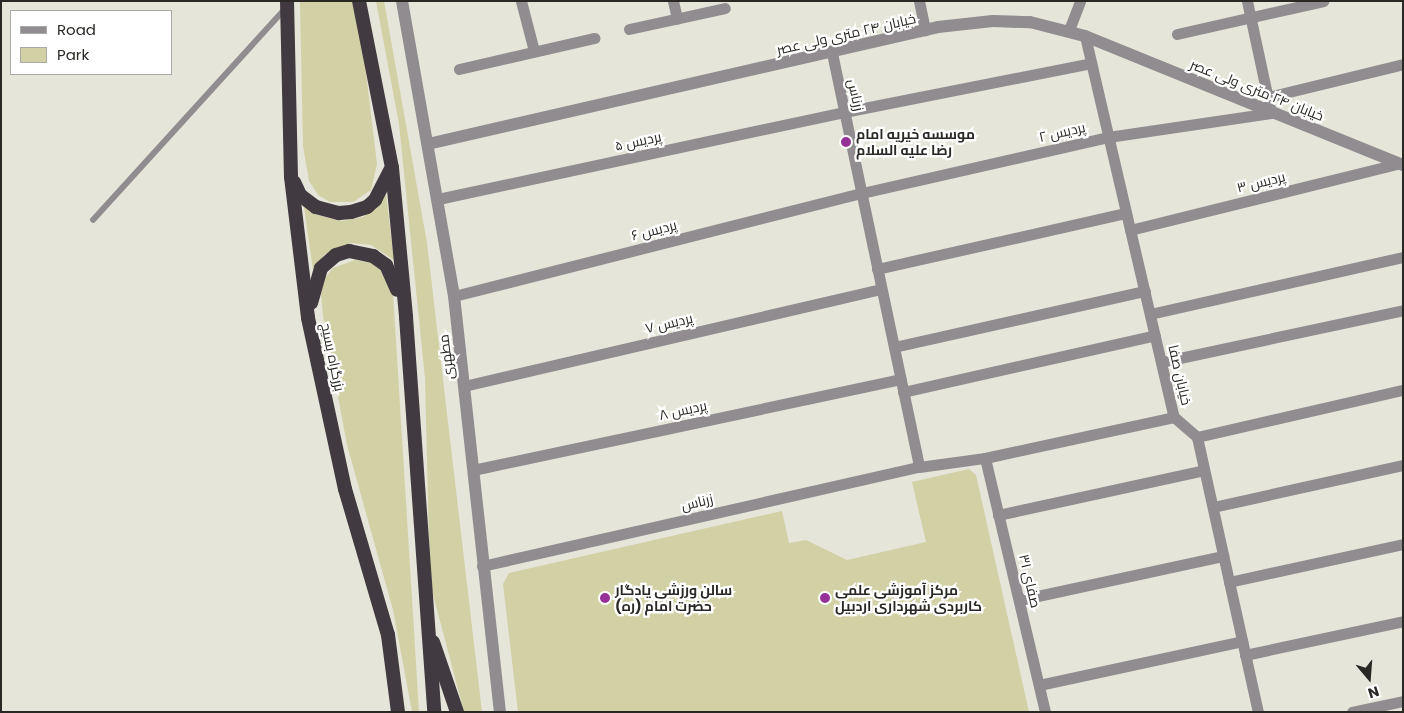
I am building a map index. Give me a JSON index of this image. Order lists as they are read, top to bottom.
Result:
{
  "streets": {
    "highway": ["بزرگراه بسیج"],
    "street": [
      "خیابان ۲۴ متری ولی عصر",
      "زرناس",
      "پردیس ۲",
      "پردیس ۵",
      "پردیس ۳",
      "پردیس ۶",
      "پردیس ۷",
      "مطهری",
      "خیابان صفا",
      "پردیس ۸",
      "صفای ۳۱"
    ]
  },
  "crossings": [
    ["خیابان ۲۴ متری ولی عصر", "زرناس"],
    ["خیابان ۲۴ متری ولی عصر", "پردیس ۲"],
    ["خیابان ۲۴ متری ولی عصر", "پردیس ۳"],
    ["خیابان ۲۴ متری ولی عصر", "مطهری"],
    ["خیابان ۲۴ متری ولی عصر", "خیابان صفا"],
    ["زرناس", "پردیس ۲"],
    ["زرناس", "پردیس ۵"],
    ["زرناس", "پردیس ۶"],
    ["زرناس", "پردیس ۷"],
    ["زرناس", "مطهری"],
    ["زرناس", "خیابان صفا"],
    ["زرناس", "پردیس ۸"],
    ["زرناس", "صفای ۳۱"],
    ["پردیس ۲", "پردیس ۶"],
    ["پردیس ۲", "خیابان صفا"],
    ["پردیس ۵", "مطهری"],
    ["پردیس ۵", "خیابان صفا"],
    ["پردیس ۳", "خیابان صفا"],
    ["پردیس ۶", "مطهری"],
    ["پردیس ۷", "مطهری"],
    ["مطهری", "پردیس ۸"]
  ],
  "places": ["موسسه خیریه امام رضا علیه السلام", "سالن ورزشی یادگار حضرت امام (ره)", "مرکز آموزشی علمی کاربردی شهرداری اردبیل"],
  "legend": ["Road", "Park"],
  "north": "bottom"
}
